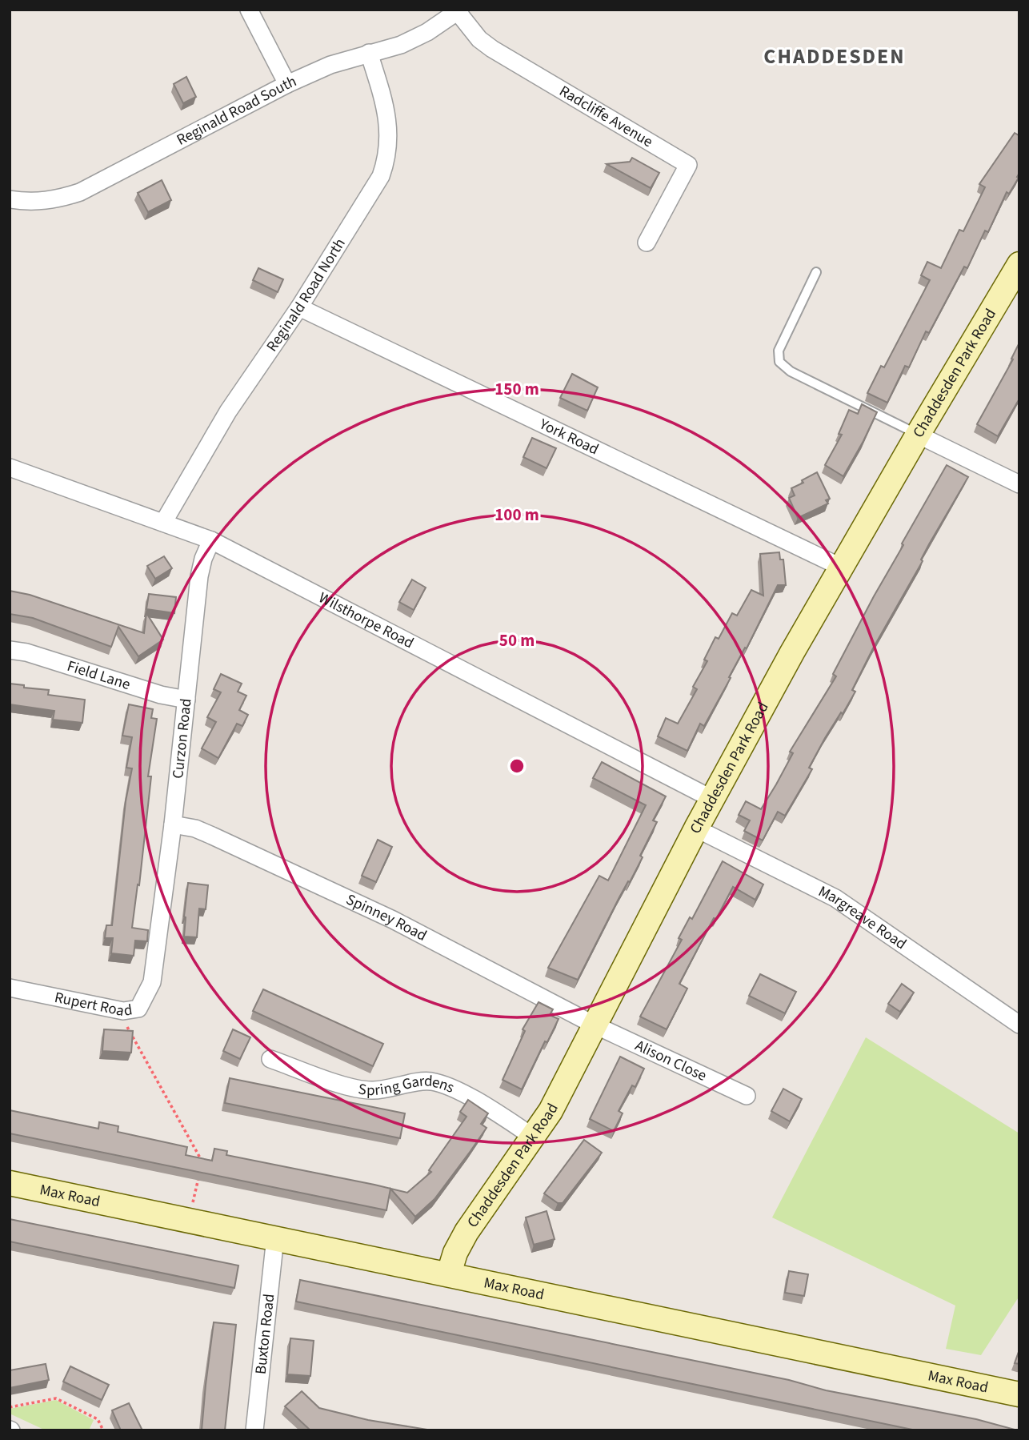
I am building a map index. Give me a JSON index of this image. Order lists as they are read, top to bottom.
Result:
{
  "streets": {
    "street": [
      "Reginald Road South",
      "Radcliffe Avenue",
      "Reginald Road North",
      "Chaddesden Park Road",
      "York Road",
      "Wilsthorpe Road",
      "Field Lane",
      "Curzon Road",
      "Spinney Road",
      "Margreave Road",
      "Rupert Road",
      "Alison Close",
      "Spring Gardens",
      "Max Road",
      "Buxton Road"
    ]
  },
  "crossings": [
    ["Reginald Road South", "Radcliffe Avenue"],
    ["Reginald Road South", "Reginald Road North"],
    ["Reginald Road North", "York Road"],
    ["Reginald Road North", "Wilsthorpe Road"],
    ["Chaddesden Park Road", "York Road"],
    ["Chaddesden Park Road", "Wilsthorpe Road"],
    ["Chaddesden Park Road", "Spinney Road"],
    ["Chaddesden Park Road", "Margreave Road"],
    ["Chaddesden Park Road", "Alison Close"],
    ["Chaddesden Park Road", "Spring Gardens"],
    ["Chaddesden Park Road", "Max Road"],
    ["Wilsthorpe Road", "Curzon Road"],
    ["Field Lane", "Curzon Road"],
    ["Curzon Road", "Spinney Road"],
    ["Curzon Road", "Rupert Road"],
    ["Spinney Road", "Alison Close"],
    ["Max Road", "Buxton Road"]
  ],
  "districts": ["CHADDESDEN"],
  "rings": ["150 m", "100 m", "50 m"]
}
